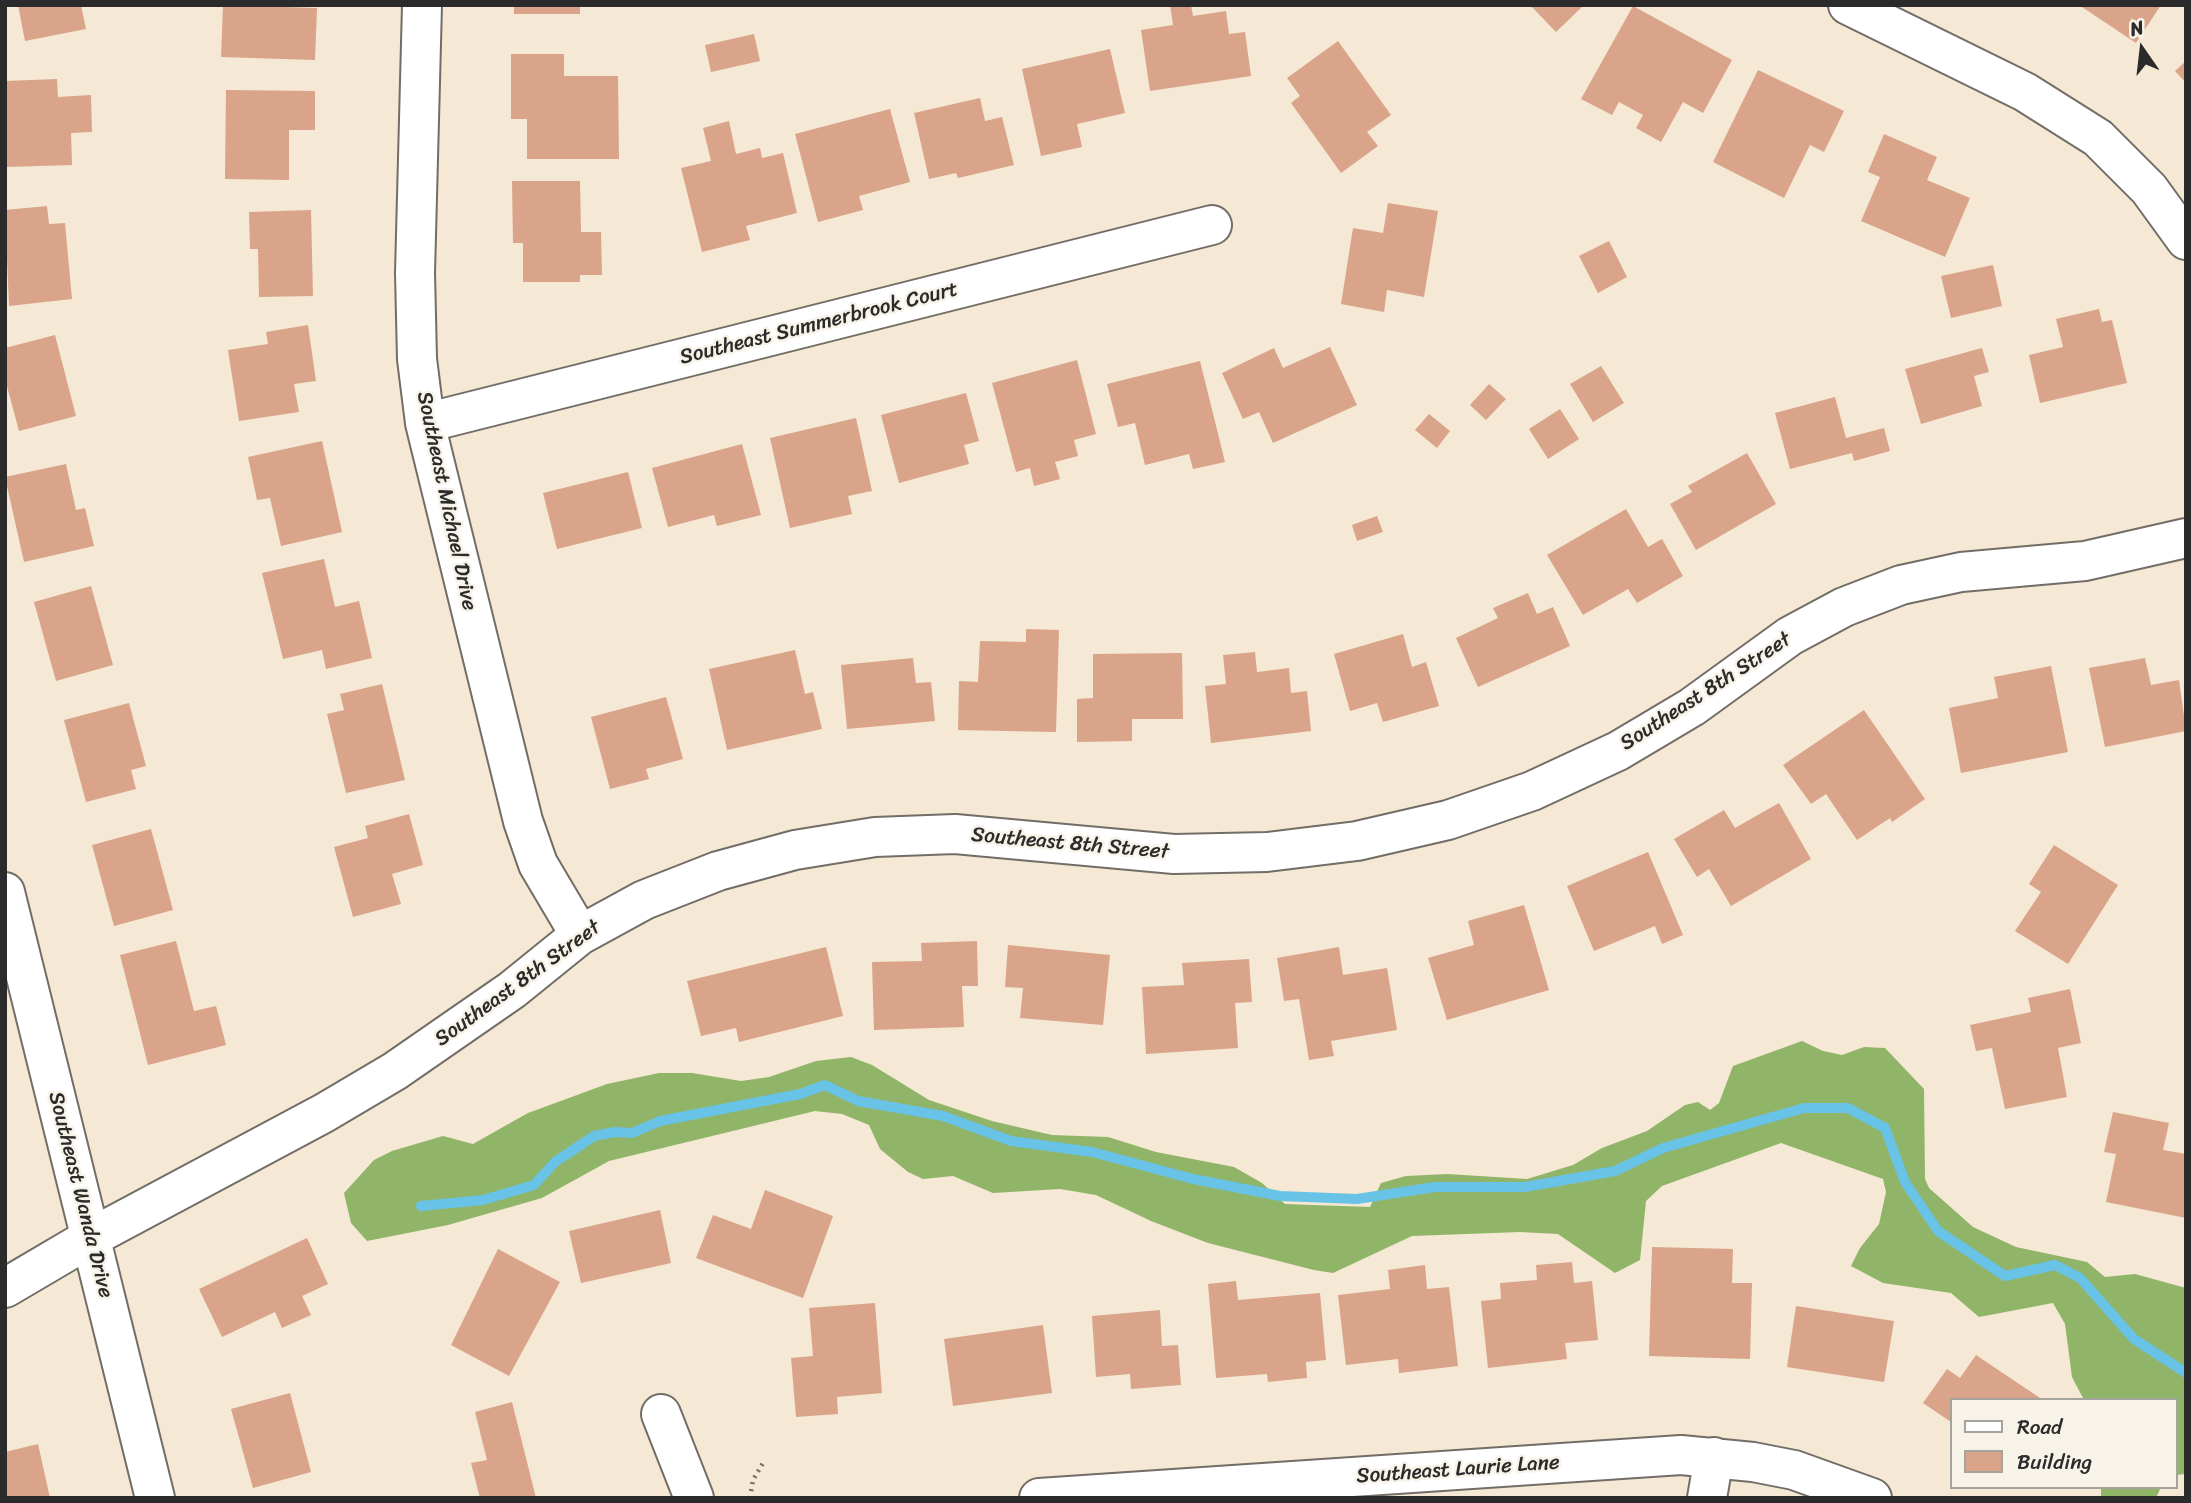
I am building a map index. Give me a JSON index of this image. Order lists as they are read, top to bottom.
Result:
{
  "streets": {
    "street": [
      "Southeast Summerbrook Court",
      "Southeast Michael Drive",
      "Southeast 8th Street",
      "Southeast Wanda Drive",
      "Southeast Laurie Lane"
    ]
  },
  "crossings": [
    ["Southeast Summerbrook Court", "Southeast Michael Drive"],
    ["Southeast Michael Drive", "Southeast 8th Street"],
    ["Southeast 8th Street", "Southeast Wanda Drive"]
  ],
  "legend": ["Road", "Building"],
  "north": "top"
}
